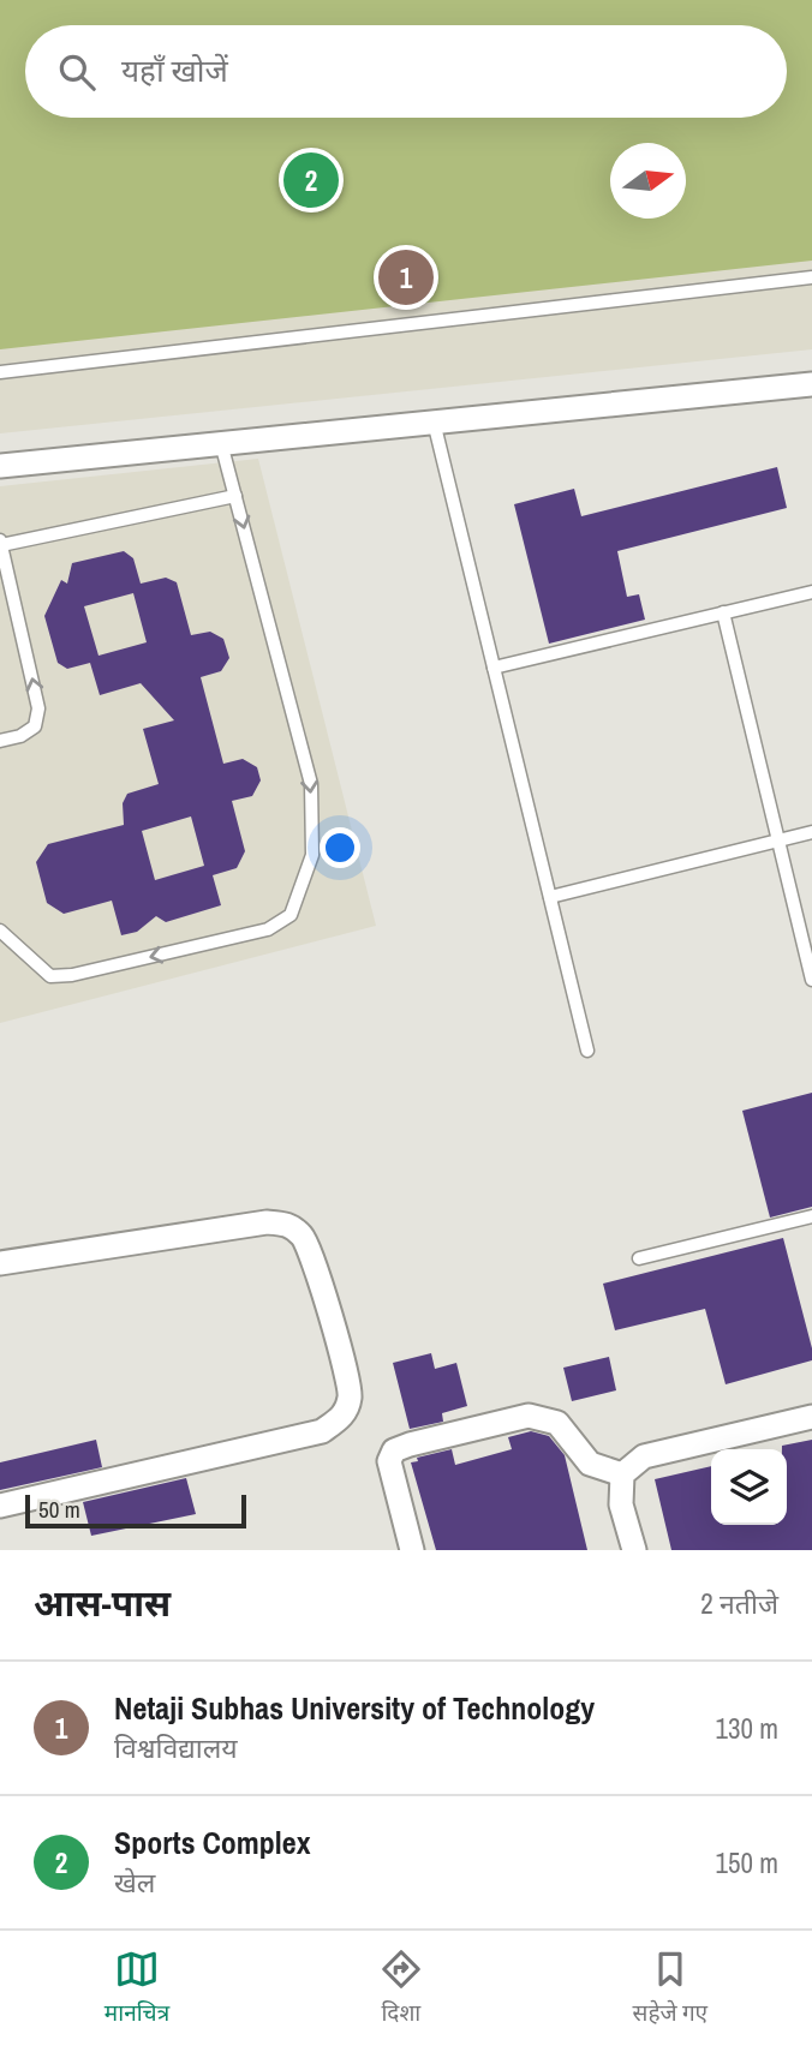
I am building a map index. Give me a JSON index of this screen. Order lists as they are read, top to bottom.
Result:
{
  "scale_bar": "50 m",
  "north": "right",
  "page": {
    "search": "यहाँ खोजें",
    "pins": ["2", "1"],
    "scale": "50 m",
    "heading": ["आस-पास", "2 नतीजे"],
    "list": [
      {
        "mark": "1",
        "name": "Netaji Subhas University of Technology",
        "note": "विश्वविद्यालय",
        "value": "130 m"
      },
      {
        "mark": "2",
        "name": "Sports Complex",
        "note": "खेल",
        "value": "150 m"
      }
    ],
    "nav": ["मानचित्र", "दिशा", "सहेजे गए"]
  }
}
